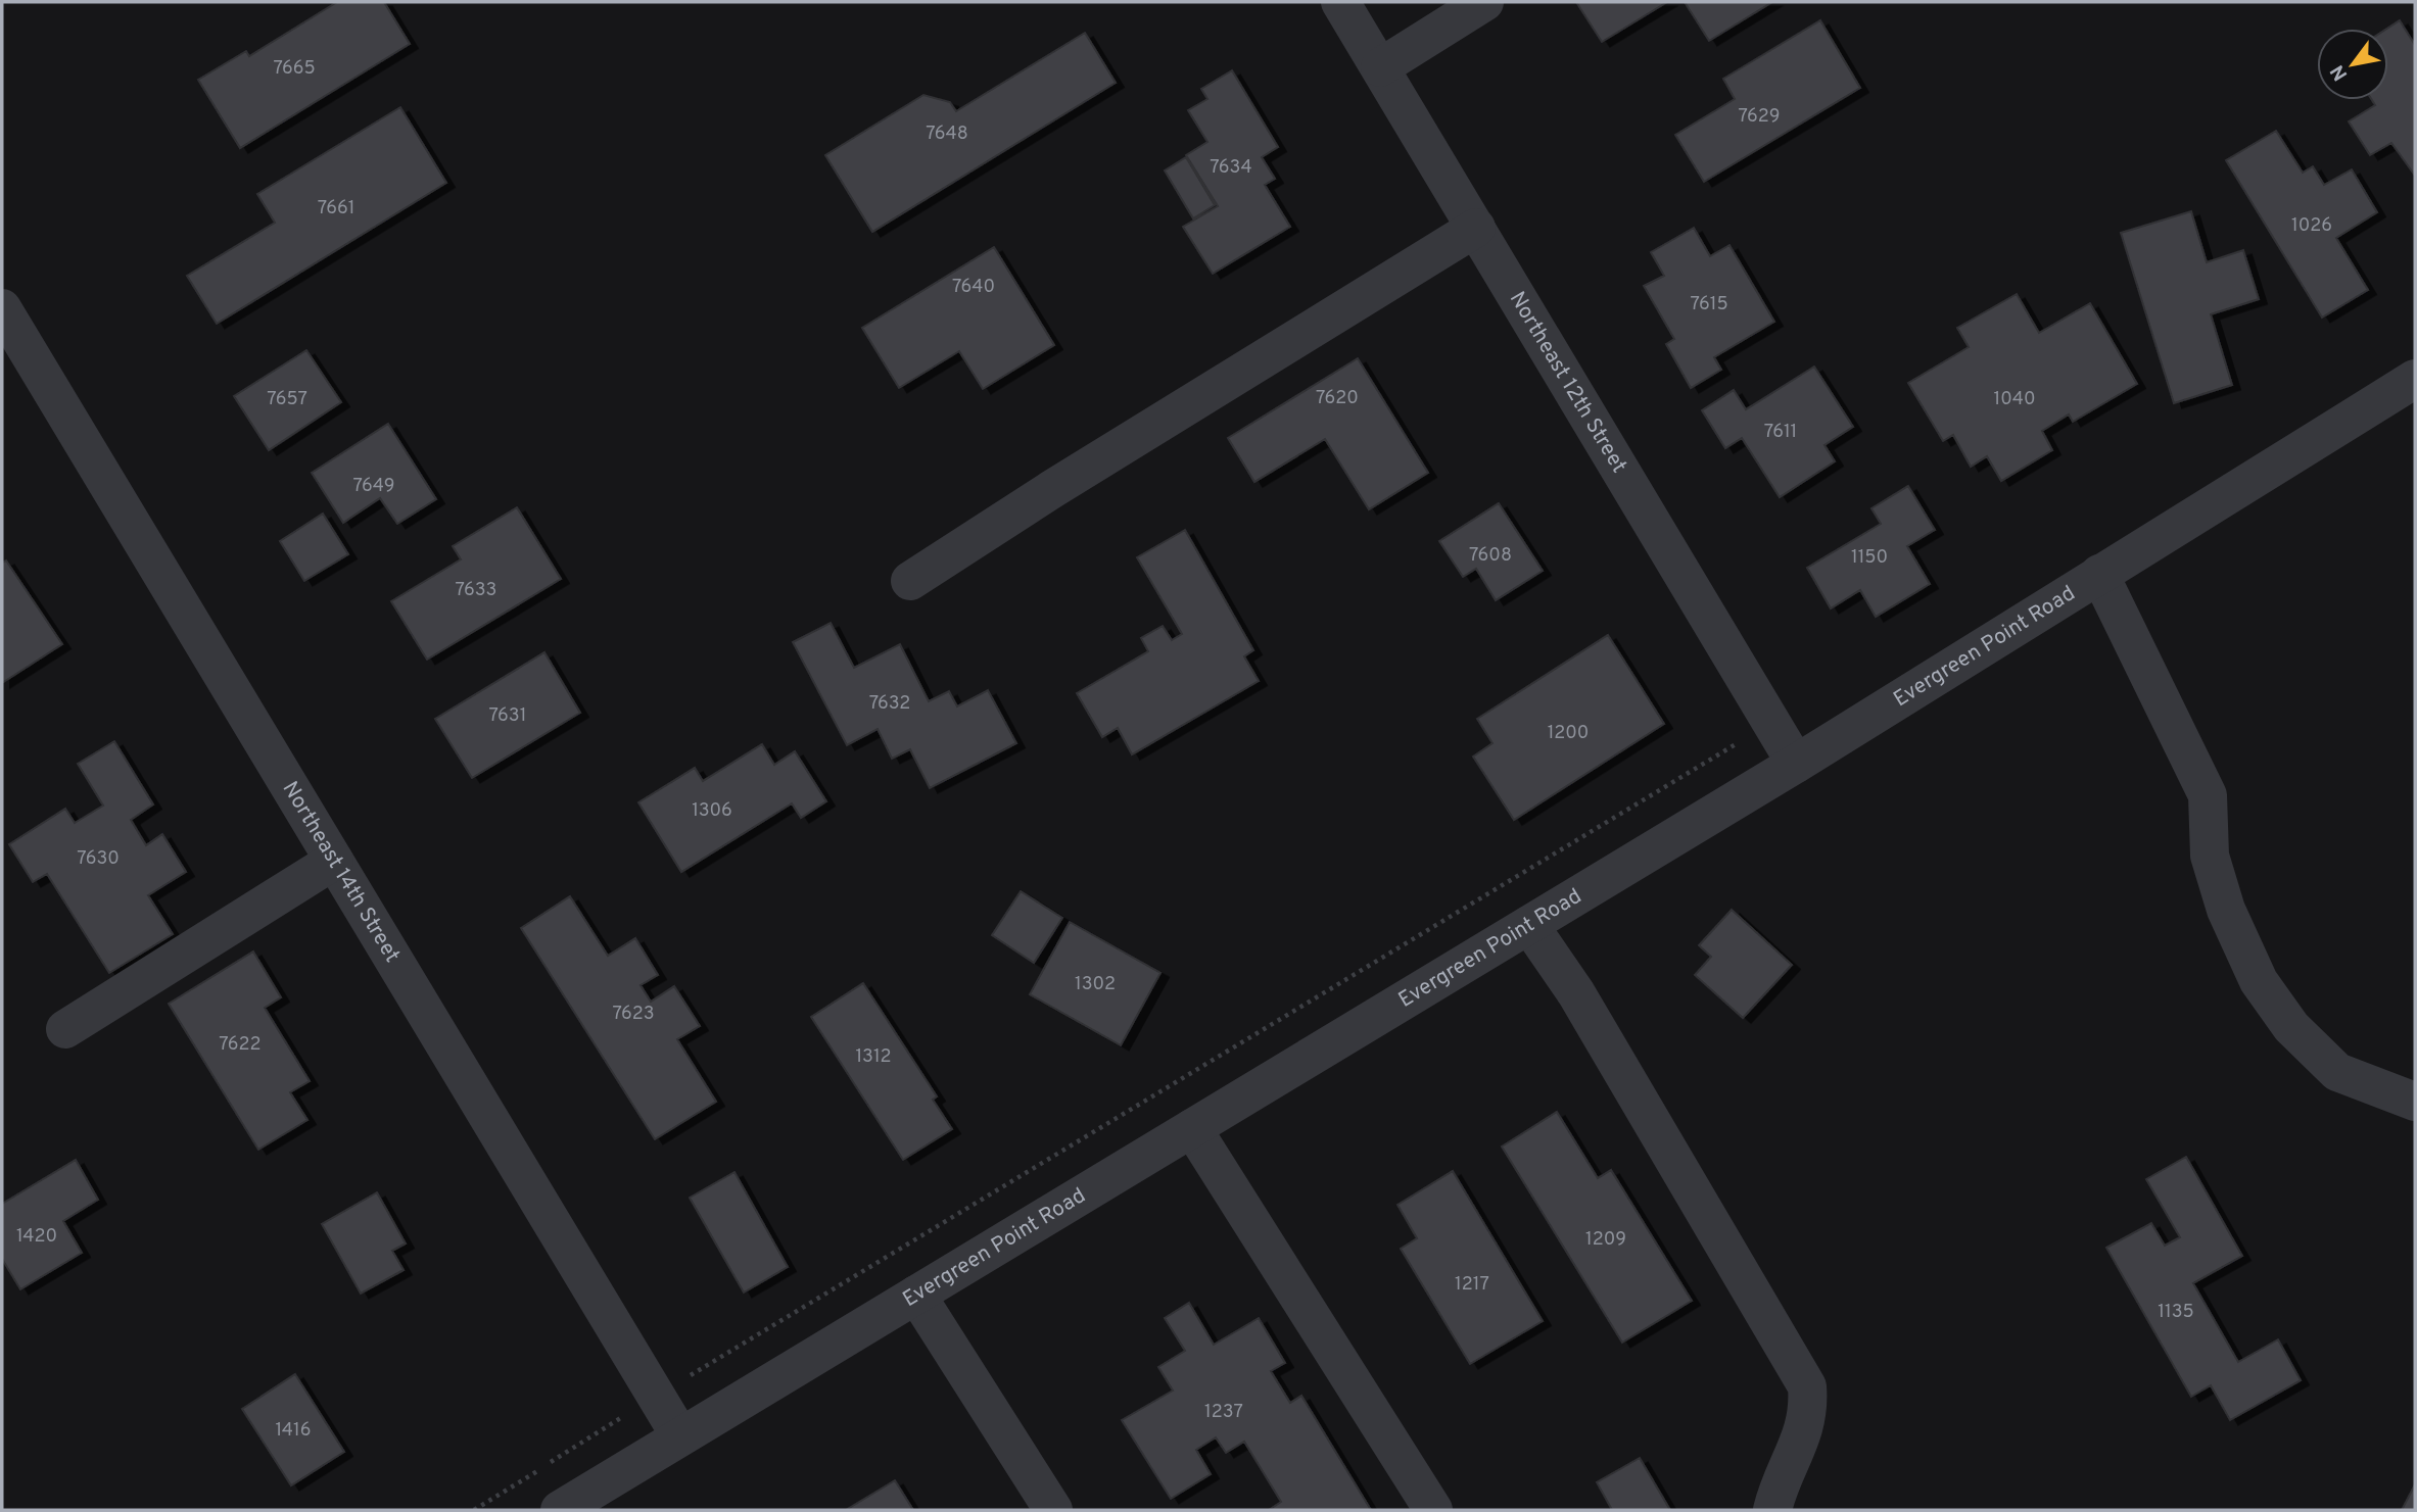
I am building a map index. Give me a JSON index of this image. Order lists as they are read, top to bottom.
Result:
{
  "streets": {
    "street": ["Northeast 12th Street", "Evergreen Point Road", "Northeast 14th Street"]
  },
  "crossings": [
    ["Northeast 12th Street", "Evergreen Point Road"],
    ["Evergreen Point Road", "Northeast 14th Street"]
  ],
  "house_numbers": [
    "7665",
    "7629",
    "7648",
    "7634",
    "7661",
    "1026",
    "7640",
    "7615",
    "7620",
    "7657",
    "1040",
    "7611",
    "7649",
    "7608",
    "1150",
    "7633",
    "7632",
    "7631",
    "1200",
    "1306",
    "7630",
    "1302",
    "7623",
    "7622",
    "1312",
    "1420",
    "1209",
    "1217",
    "1135",
    "1237",
    "1416"
  ],
  "north": "bottom left"
}
